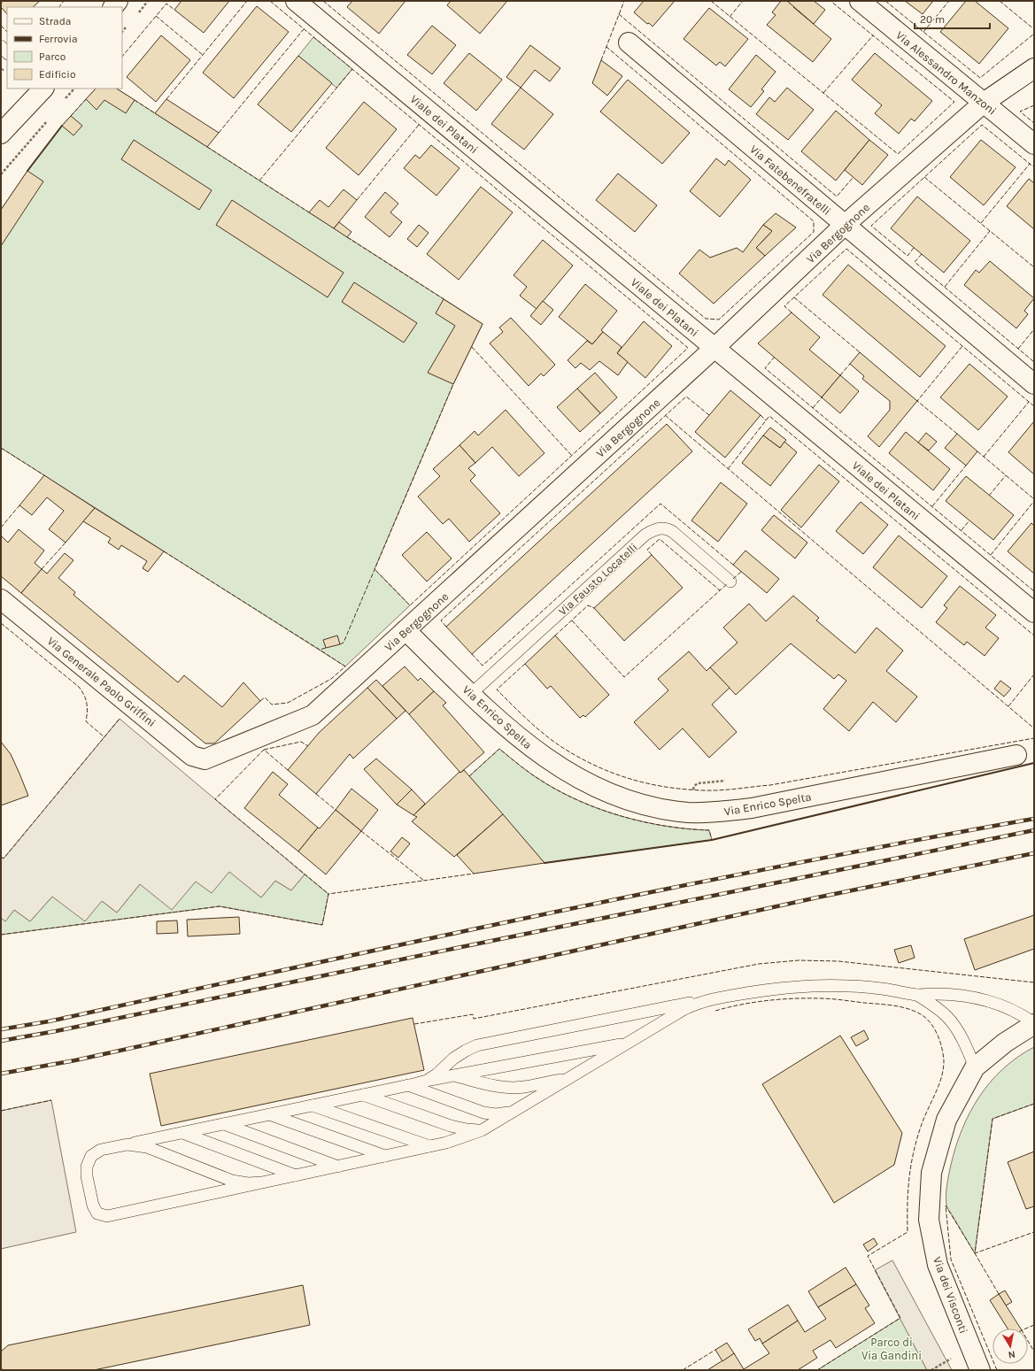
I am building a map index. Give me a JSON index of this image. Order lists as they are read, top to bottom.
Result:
{
  "streets": {
    "street": [
      "Via Alessandro Manzoni",
      "Viale dei Platani",
      "Via Fatebenefratelli",
      "Via Bergognone",
      "Via Generale Paolo Griffini",
      "Via Enrico Spelta",
      "Via dei Visconti"
    ],
    "lane": ["Via Fausto Locatelli"]
  },
  "crossings": [
    ["Via Alessandro Manzoni", "Via Bergognone"],
    ["Viale dei Platani", "Via Bergognone"],
    ["Via Fatebenefratelli", "Via Bergognone"],
    ["Via Bergognone", "Via Generale Paolo Griffini"],
    ["Via Bergognone", "Via Enrico Spelta"],
    ["Via Fausto Locatelli", "Via Enrico Spelta"]
  ],
  "parks": ["Parco di Via Gandini"],
  "legend": [
    "Strada",
    "Ferrovia",
    "Parco",
    "Edificio"
  ],
  "scale_bar": "20 m",
  "north": "bottom"
}
